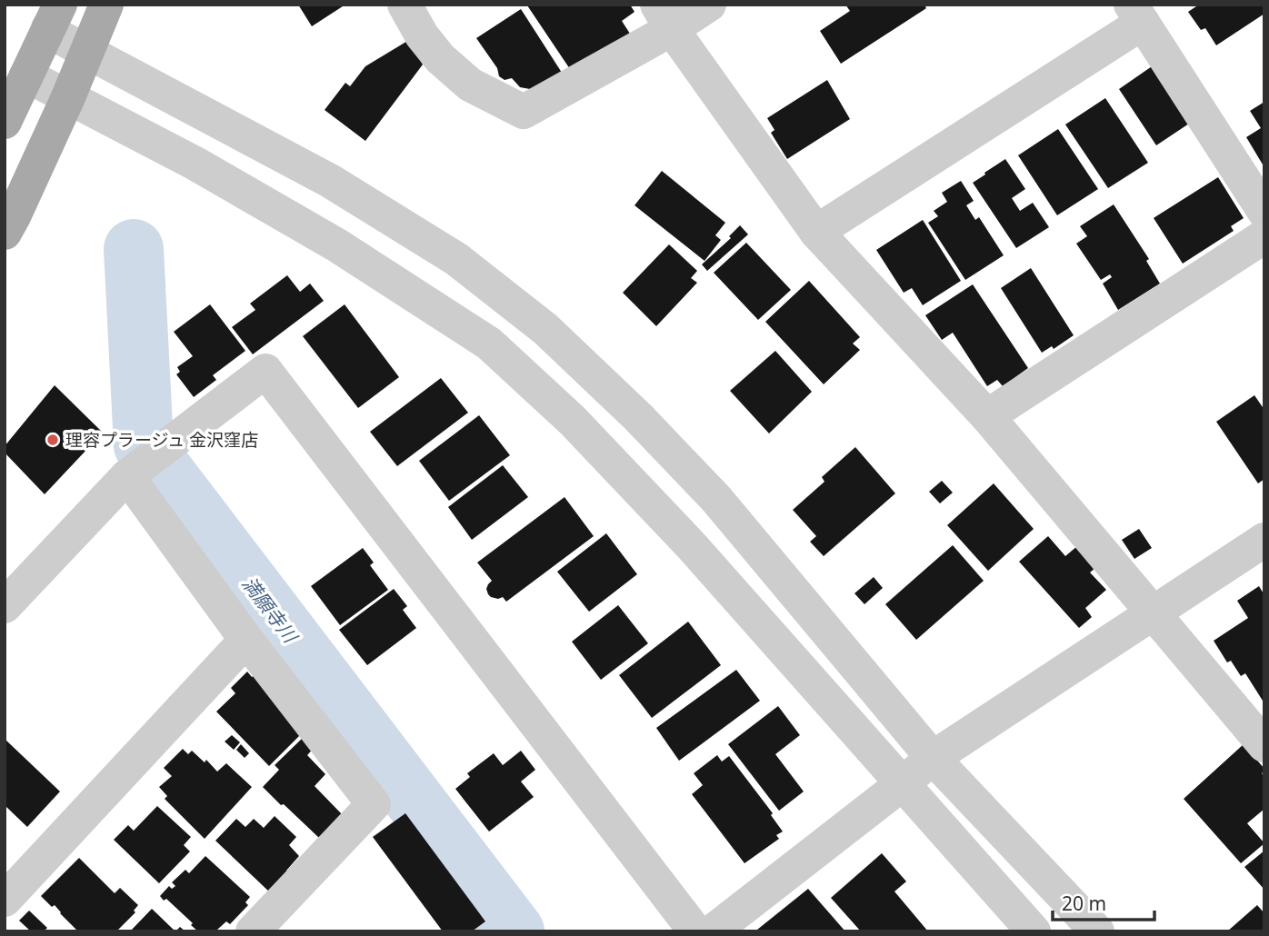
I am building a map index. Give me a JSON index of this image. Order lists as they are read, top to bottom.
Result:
{
  "water": ["満願寺川"],
  "places": ["理容プラージュ 金沢窪店"],
  "scale_bar": "20 m"
}
